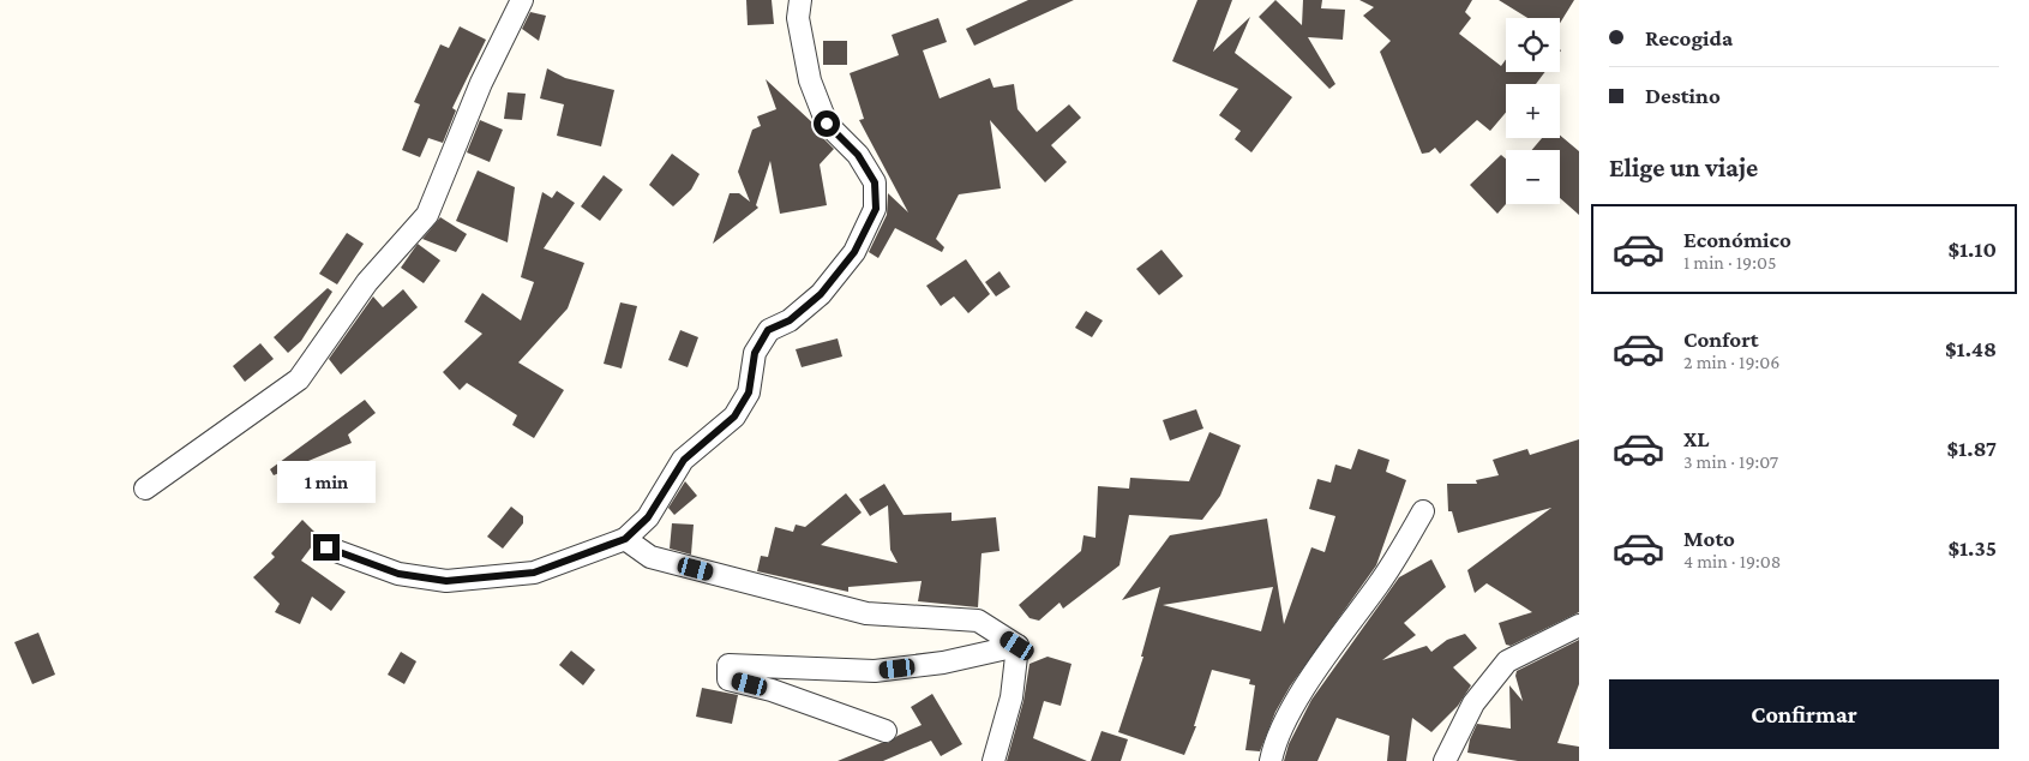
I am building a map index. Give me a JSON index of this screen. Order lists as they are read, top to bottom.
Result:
{
  "page": {
    "banner": ["Recogida", "Destino"],
    "map_buttons": ["+", "−"],
    "heading": "Elige un viaje",
    "list": [
      {
        "name": "Económico",
        "note": "1 min · 19:05",
        "value": "$1.10"
      },
      {
        "name": "Confort",
        "note": "2 min · 19:06",
        "value": "$1.48"
      },
      {
        "name": "XL",
        "note": "3 min · 19:07",
        "value": "$1.87"
      },
      {
        "name": "Moto",
        "note": "4 min · 19:08",
        "value": "$1.35"
      }
    ],
    "bubble": "1 min",
    "buttons": "Confirmar"
  }
}
